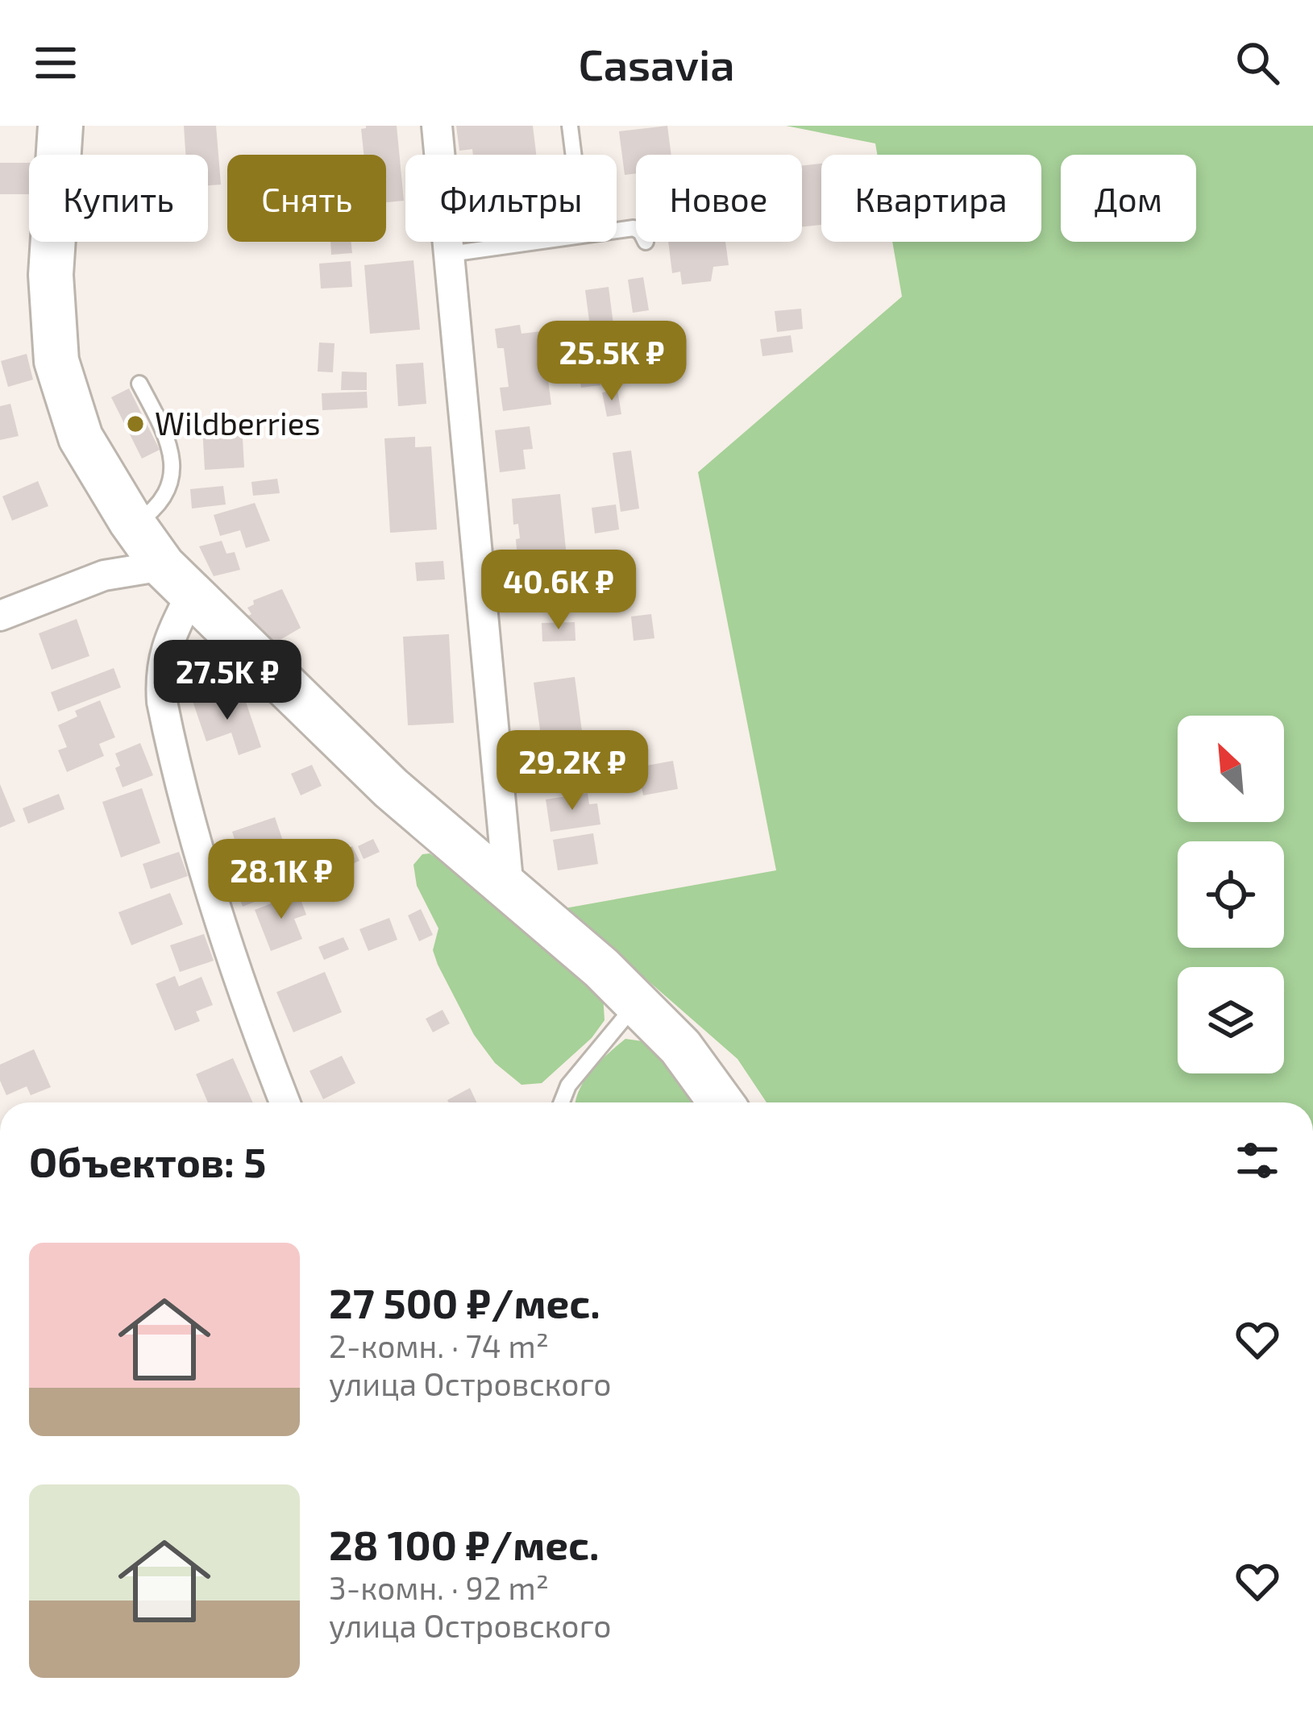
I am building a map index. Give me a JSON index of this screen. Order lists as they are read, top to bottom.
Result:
{
  "places": ["Wildberries"],
  "north": "top left",
  "page": {
    "header": "Casavia",
    "chip": [
      "Купить",
      "Снять",
      "Фильтры",
      "Новое",
      "Квартира",
      "Дом"
    ],
    "price": [
      "25.5K ₽",
      "40.6K ₽",
      "27.5K ₽",
      "29.2K ₽",
      "28.1K ₽"
    ],
    "heading": "Объектов: 5",
    "list": [
      {
        "name": "27 500 ₽/мес.",
        "note": "2-комн. · 74 m² · улица Островского"
      },
      {
        "name": "28 100 ₽/мес.",
        "note": "3-комн. · 92 m² · улица Островского"
      }
    ]
  }
}
